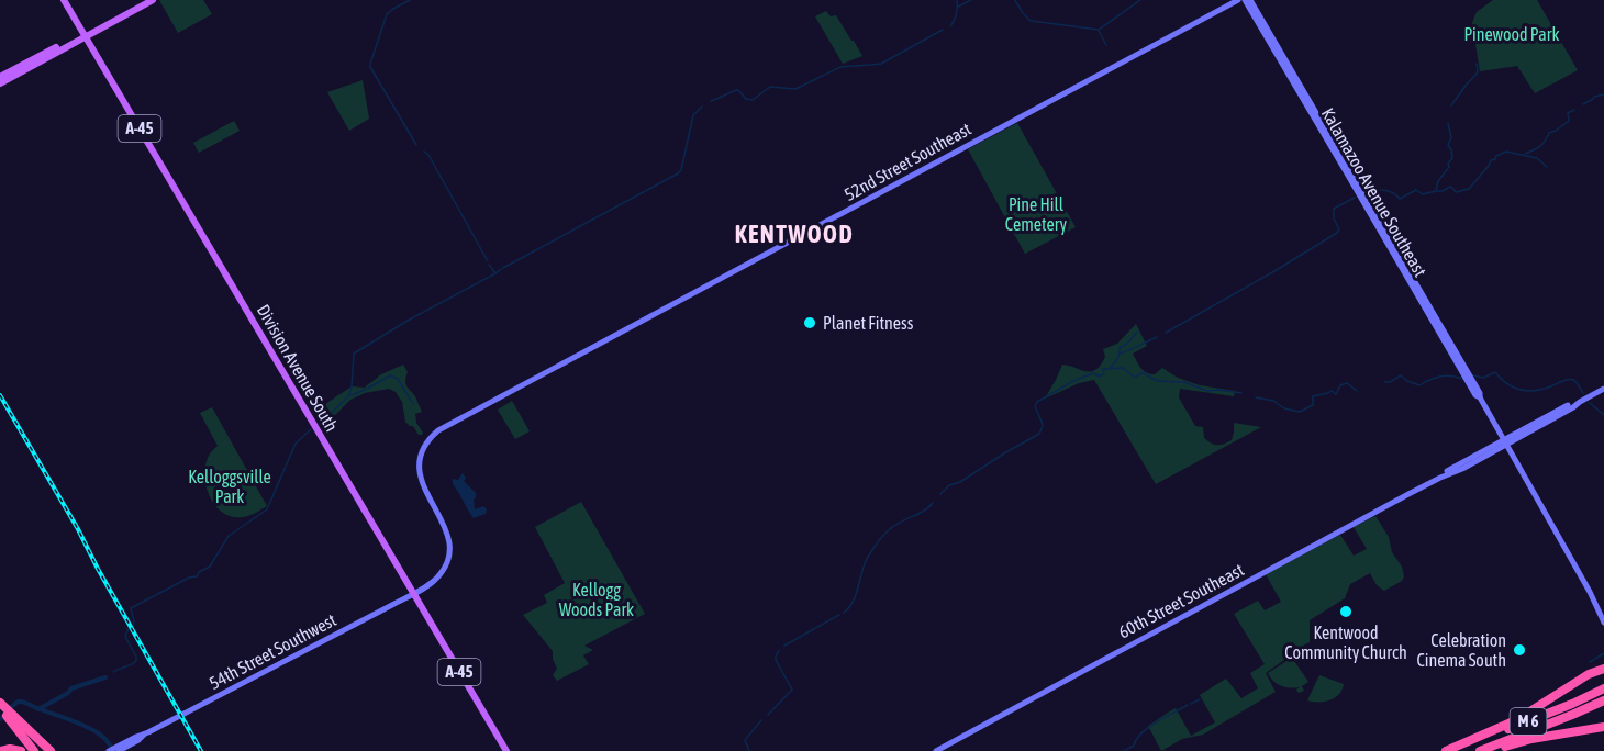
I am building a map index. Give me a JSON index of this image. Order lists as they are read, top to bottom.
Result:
{
  "streets": {
    "highway": ["M 6"],
    "main road": [
      "A-45",
      "52nd Street Southeast",
      "Kalamazoo Avenue Southeast",
      "Division Avenue South",
      "60th Street Southeast",
      "54th Street Southwest"
    ]
  },
  "crossings": [
    ["52nd Street Southeast", "54th Street Southwest"],
    ["Kalamazoo Avenue Southeast", "60th Street Southeast"],
    ["Division Avenue South", "54th Street Southwest"]
  ],
  "districts": ["KENTWOOD"],
  "parks": [
    "Pinewood Park",
    "Pine Hill Cemetery",
    "Kelloggsville Park",
    "Kellogg Woods Park"
  ],
  "places": ["Planet Fitness", "Kentwood Community Church", "Celebration Cinema South"]
}
